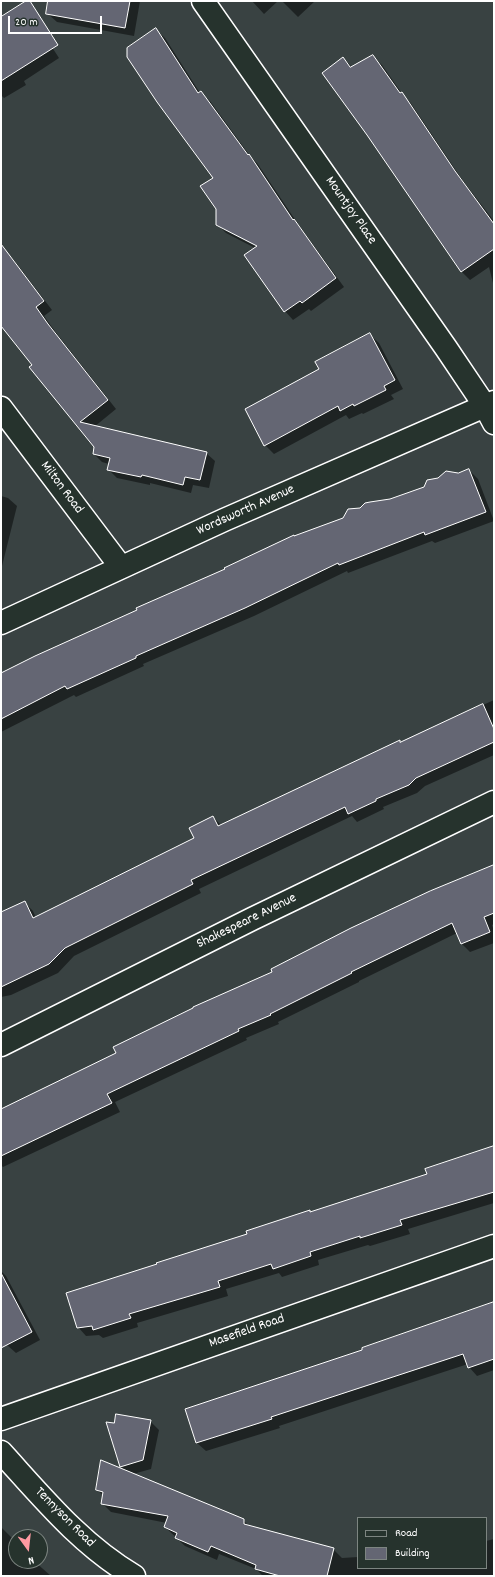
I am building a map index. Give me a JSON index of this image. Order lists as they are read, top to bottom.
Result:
{
  "streets": {
    "street": [
      "Mountjoy Place",
      "Milton Road",
      "Wordsworth Avenue",
      "Shakespeare Avenue",
      "Masefield Road",
      "Tennyson Road"
    ]
  },
  "crossings": [
    ["Mountjoy Place", "Wordsworth Avenue"],
    ["Milton Road", "Wordsworth Avenue"]
  ],
  "legend": ["Road", "Building"],
  "scale_bar": "20 m",
  "north": "bottom"
}
